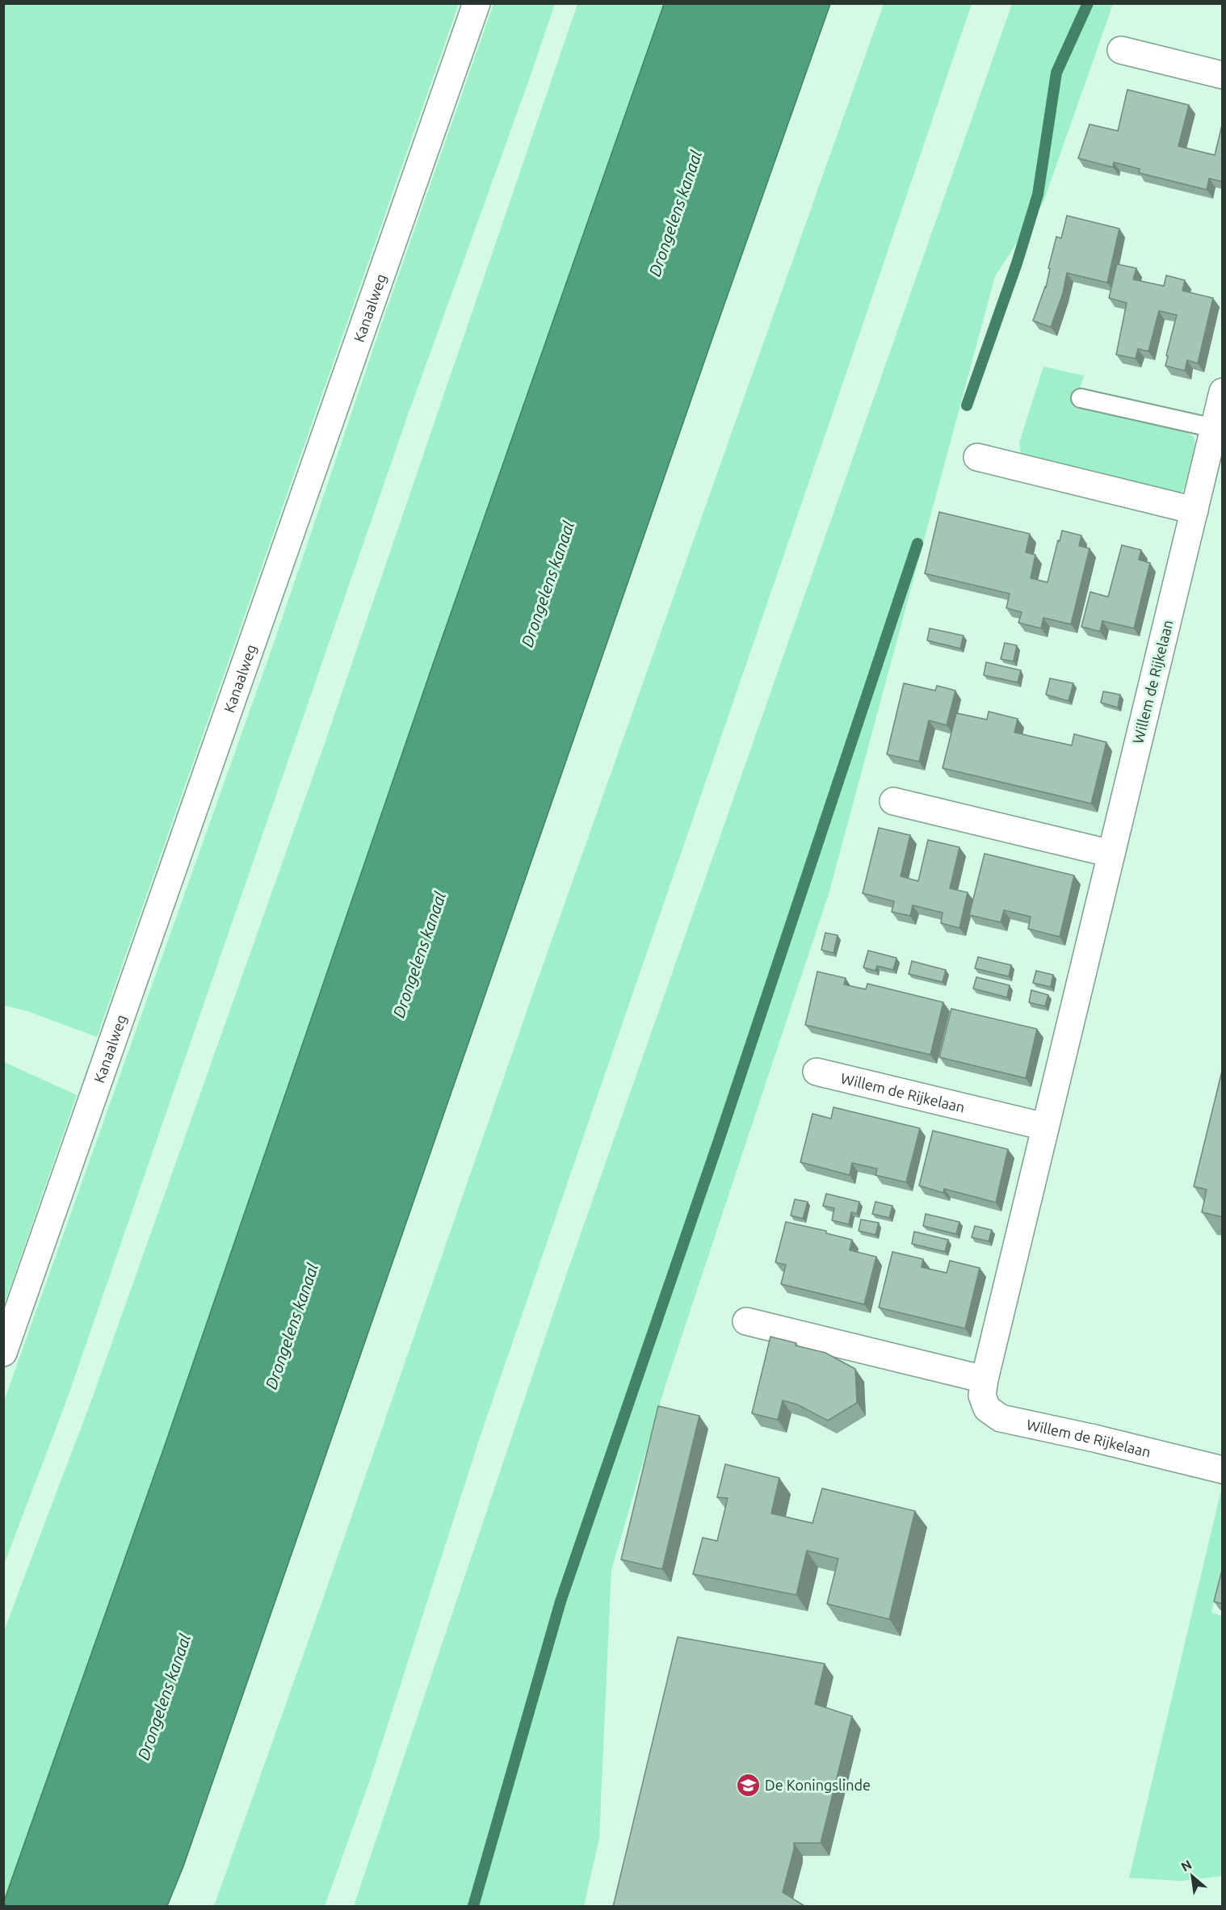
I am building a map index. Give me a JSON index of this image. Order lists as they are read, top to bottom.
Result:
{
  "streets": {
    "street": ["Kanaalweg", "Willem de Rijkelaan"]
  },
  "water": ["Drongelens kanaal"],
  "places": {
    "school or university": ["De Koningslinde"]
  },
  "north": "top left"
}
